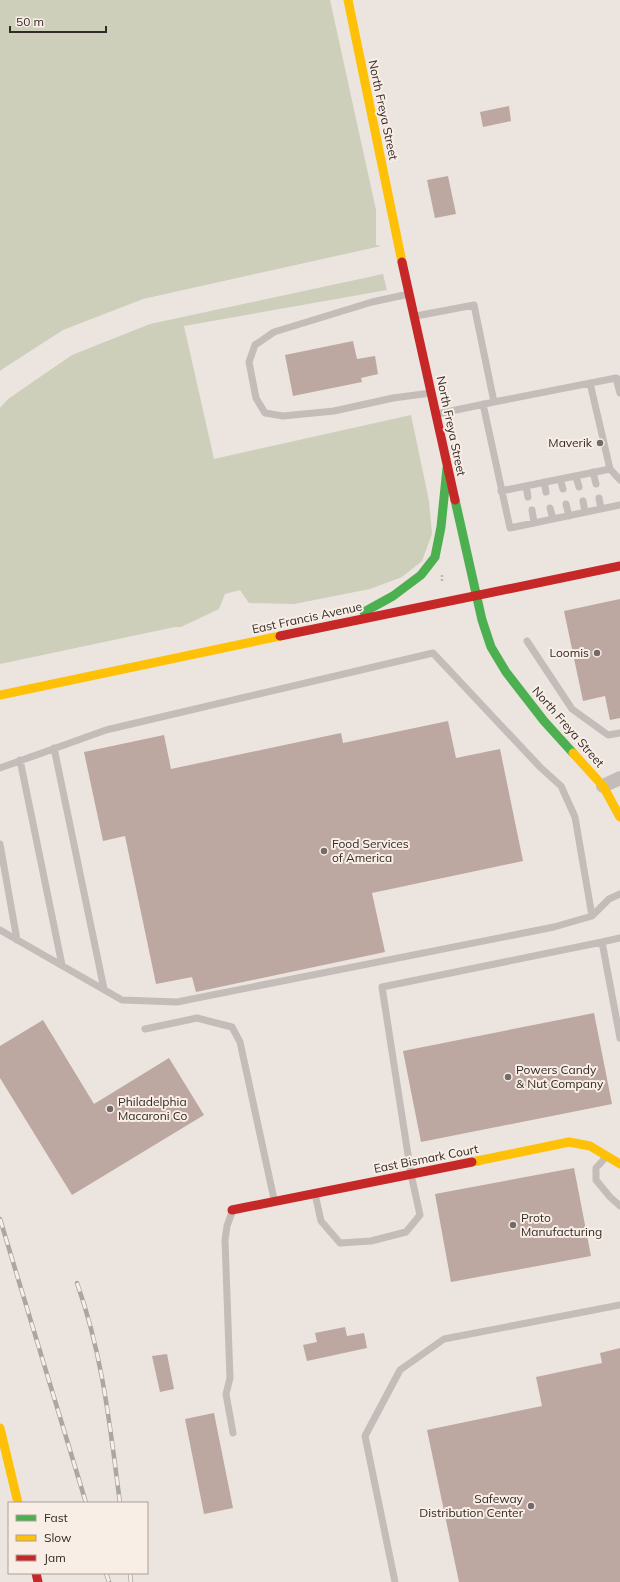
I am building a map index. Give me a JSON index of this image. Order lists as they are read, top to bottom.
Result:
{
  "streets": {
    "main road": ["North Freya Street", "East Francis Avenue", "East Bismark Court"]
  },
  "crossings": [
    ["North Freya Street", "East Francis Avenue"]
  ],
  "places": [
    "Maverik",
    "Loomis",
    "Food Services of America",
    "Powers Candy & Nut Company",
    "Philadelphia Macaroni Co",
    "Proto Manufacturing",
    "Safeway Distribution Center"
  ],
  "legend": ["Fast", "Slow", "Jam"],
  "scale_bar": "50 m"
}
